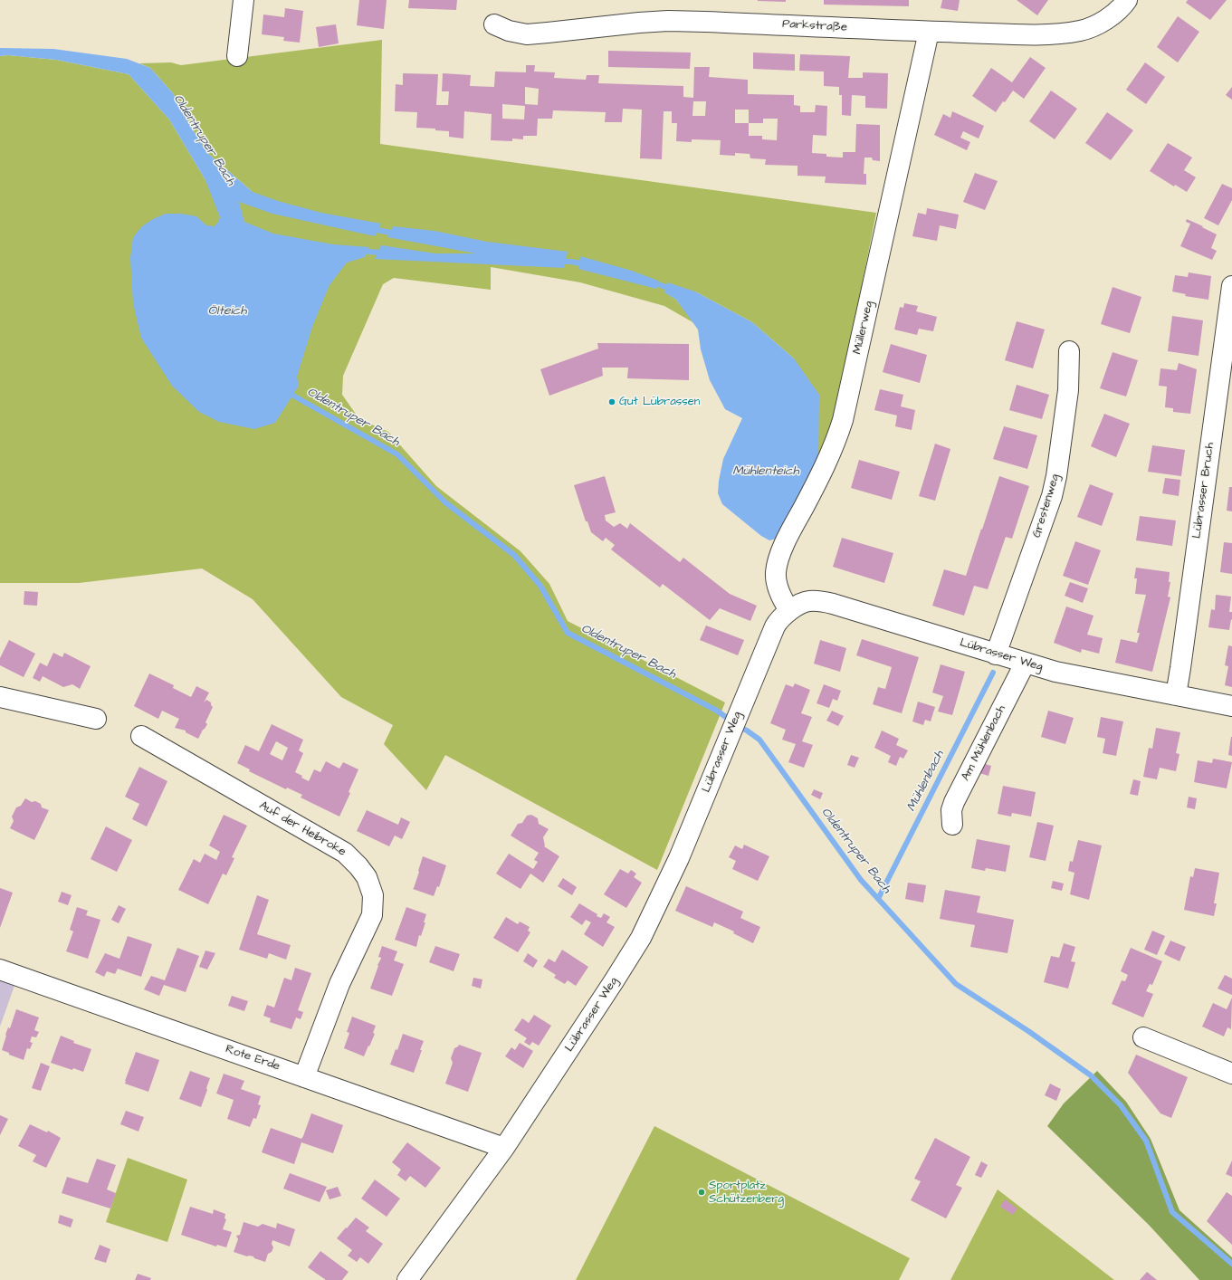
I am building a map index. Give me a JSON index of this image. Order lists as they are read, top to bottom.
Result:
{
  "streets": {
    "street": [
      "Parkstraße",
      "Müllerweg",
      "Lübrasser Bruch",
      "Grestenweg",
      "Lübrasser Weg",
      "Am Mühlenbach",
      "Auf der Heibroke",
      "Rote Erde"
    ]
  },
  "crossings": [
    ["Parkstraße", "Müllerweg"],
    ["Müllerweg", "Lübrasser Weg"],
    ["Lübrasser Bruch", "Lübrasser Weg"],
    ["Grestenweg", "Lübrasser Weg"],
    ["Lübrasser Weg", "Am Mühlenbach"],
    ["Lübrasser Weg", "Rote Erde"],
    ["Auf der Heibroke", "Rote Erde"]
  ],
  "water": [
    "Oldentruper Bach",
    "Ölteich",
    "Mühlenteich",
    "Mühlenbach"
  ],
  "places": ["Gut Lübrassen", "Sportplatz Schützenberg"]
}
